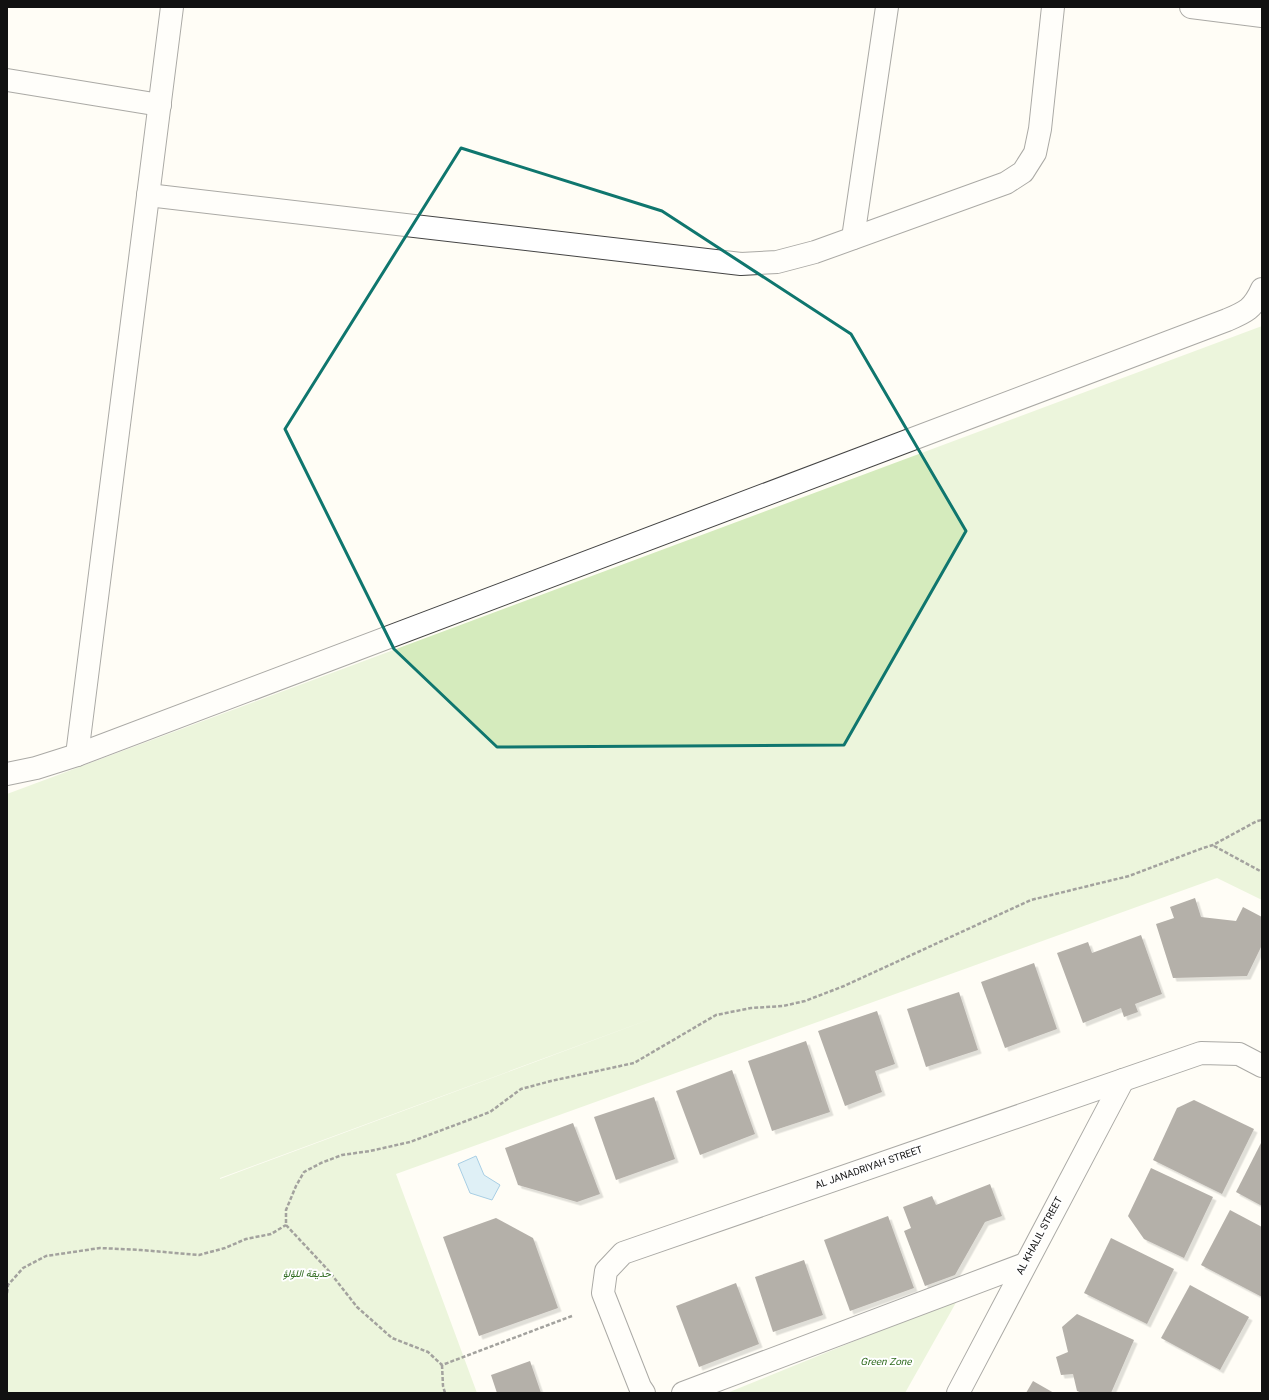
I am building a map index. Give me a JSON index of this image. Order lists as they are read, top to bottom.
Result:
{
  "streets": {
    "street": ["AL JANADRIYAH STREET", "AL KHALIL STREET"]
  },
  "crossings": [
    ["AL JANADRIYAH STREET", "AL KHALIL STREET"]
  ],
  "parks": ["حديقة اللؤلؤ", "Green Zone"]
}
